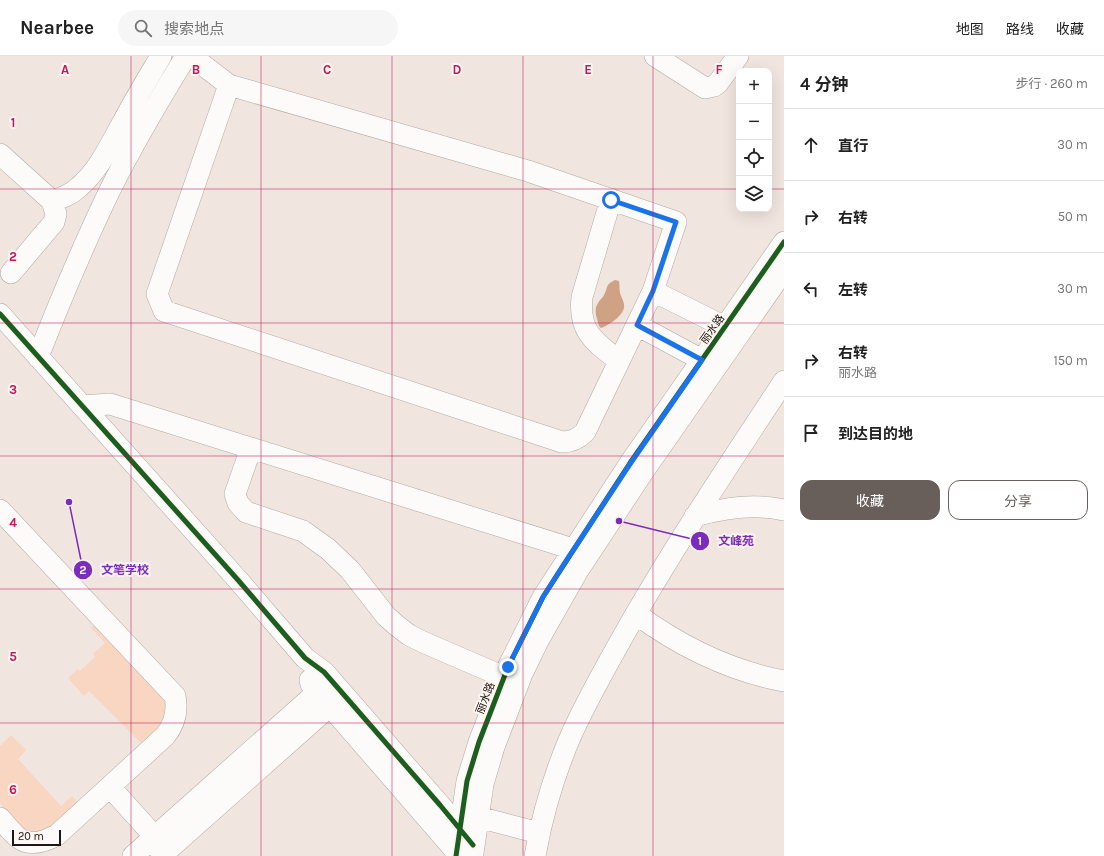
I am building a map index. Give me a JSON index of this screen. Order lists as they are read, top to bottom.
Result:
{
  "streets": {
    "street": ["丽水路"]
  },
  "places": ["文笔学校", "文峰苑"],
  "scale_bar": "20 m",
  "page": {
    "header": "Nearbee",
    "search": "搜索地点",
    "nav": ["地图", "路线", "收藏"],
    "heading": ["4 分钟", "步行 · 260 m"],
    "map_buttons": ["+", "−"],
    "list": [
      ["直行", "30 m"],
      ["右转", "50 m"],
      ["左转", "30 m"],
      ["右转", "丽水路", "150 m"],
      "到达目的地"
    ],
    "buttons": ["收藏", "分享"],
    "scale": "20 m"
  },
  "grid": {
    "columns": [
      "A",
      "B",
      "C",
      "D",
      "E",
      "F"
    ],
    "rows": [
      "1",
      "2",
      "3",
      "4",
      "5",
      "6"
    ]
  }
}
